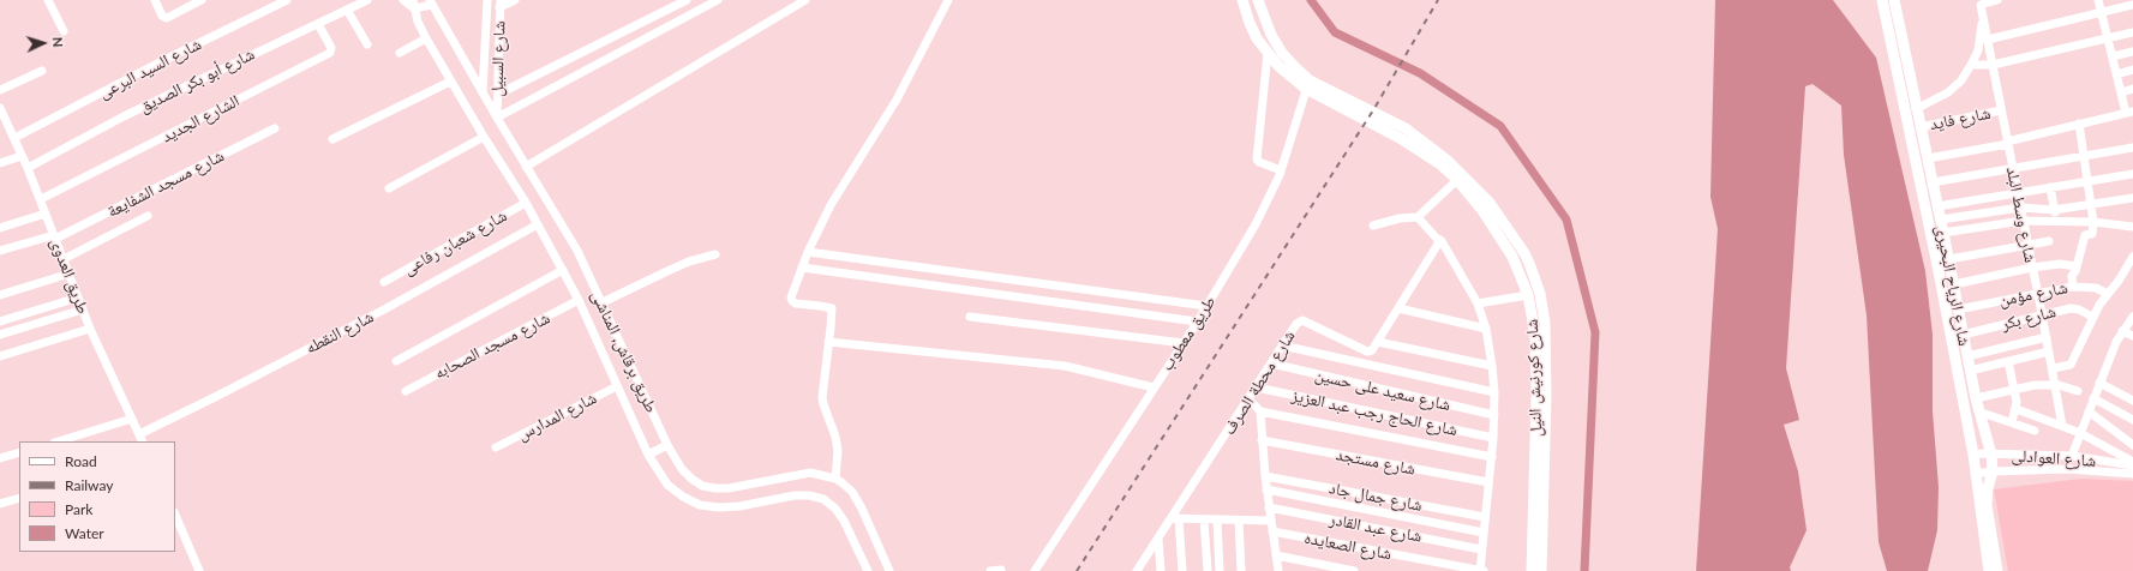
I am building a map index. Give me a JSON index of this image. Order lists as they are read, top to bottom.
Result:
{
  "streets": {
    "main road": ["شارع الرياح البحيرى", "شارع كورنيش النيل"],
    "street": [
      "شارع السبيل",
      "شارع السيد البرعى",
      "شارع أبو بكر الصديق",
      "الشارع الجديد",
      "شارع فايد",
      "شارع مسجد الشفايعة",
      "شارع وسط البلد",
      "شارع شعبان رفاعى",
      "طريق العدوى",
      "شارع مؤمن",
      "شارع بكر",
      "شارع النقطه",
      "طريق معطوب",
      "شارع مسجد الصحابه",
      "طريق برقاش, المناشى",
      "شارع محطة الصرف",
      "شارع سعيد على حسين",
      "شارع الحاج رجب عبد العزيز",
      "شارع المدارس",
      "شارع العوادلى",
      "شارع مستجد",
      "شارع جمال جاد",
      "شارع عبد القادر",
      "شارع الصعايده"
    ]
  },
  "crossings": [
    ["شارع السبيل", "طريق برقاش, المناشى"],
    ["شارع السيد البرعى", "طريق العدوى"],
    ["شارع أبو بكر الصديق", "الشارع الجديد"],
    ["شارع أبو بكر الصديق", "طريق العدوى"],
    ["الشارع الجديد", "طريق العدوى"],
    ["شارع فايد", "شارع وسط البلد"],
    ["شارع فايد", "شارع الرياح البحيرى"],
    ["شارع مسجد الشفايعة", "طريق العدوى"],
    ["شارع وسط البلد", "شارع مؤمن"],
    ["شارع وسط البلد", "شارع بكر"],
    ["شارع شعبان رفاعى", "طريق برقاش, المناشى"],
    ["طريق العدوى", "شارع النقطه"],
    ["شارع الرياح البحيرى", "شارع مؤمن"],
    ["شارع الرياح البحيرى", "شارع بكر"],
    ["شارع الرياح البحيرى", "شارع العوادلى"],
    ["شارع النقطه", "طريق برقاش, المناشى"],
    ["طريق معطوب", "شارع كورنيش النيل"],
    ["شارع مسجد الصحابه", "طريق برقاش, المناشى"],
    ["طريق برقاش, المناشى", "شارع المدارس"],
    ["شارع محطة الصرف", "شارع سعيد على حسين"],
    ["شارع محطة الصرف", "شارع الحاج رجب عبد العزيز"]
  ],
  "legend": [
    "Road",
    "Railway",
    "Park",
    "Water"
  ],
  "north": "right"
}
